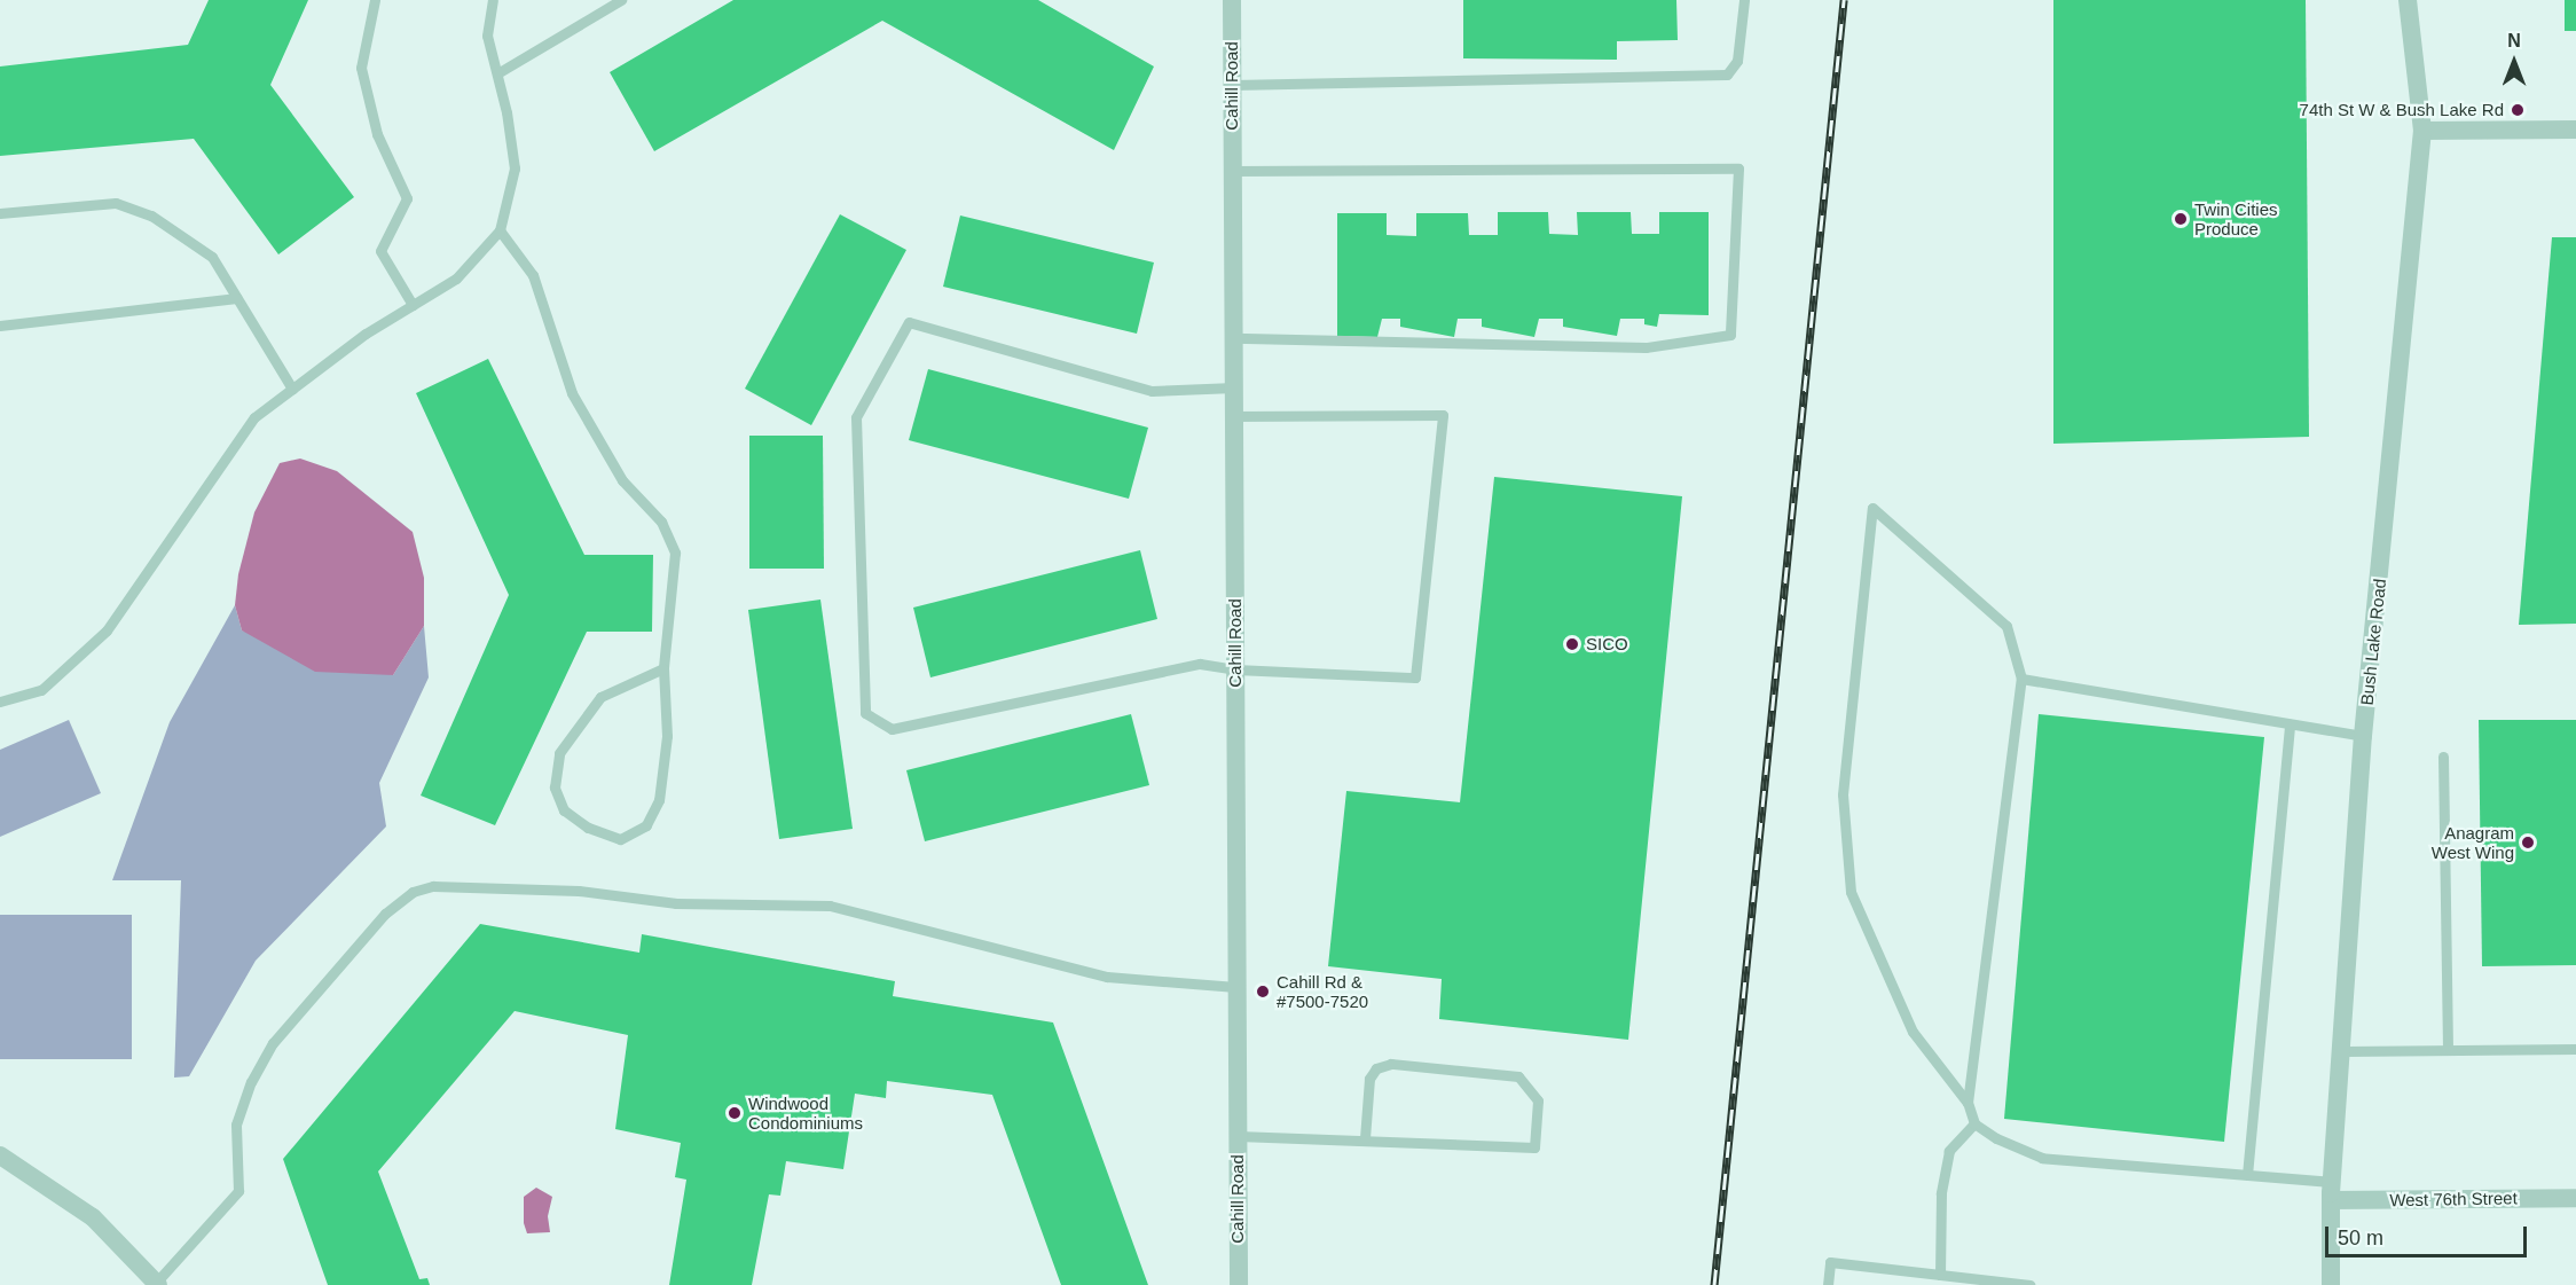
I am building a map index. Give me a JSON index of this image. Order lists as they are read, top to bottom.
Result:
{
  "streets": {
    "street": ["Cahill Road", "Bush Lake Road", "West 76th Street"]
  },
  "crossings": [
    ["Bush Lake Road", "West 76th Street"]
  ],
  "places": [
    "74th St W & Bush Lake Rd",
    "Twin Cities Produce",
    "SICO",
    "Anagram West Wing",
    "Cahill Rd & #7500-7520",
    "Windwood Condominiums"
  ],
  "scale_bar": "50 m",
  "north": "top"
}
